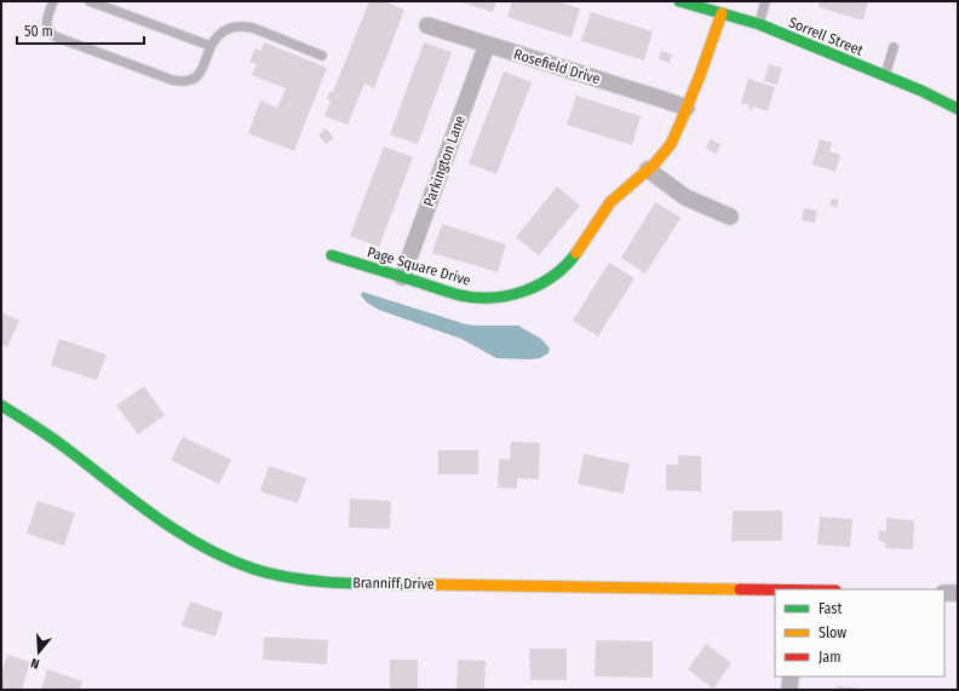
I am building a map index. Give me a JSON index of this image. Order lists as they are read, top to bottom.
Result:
{
  "streets": {
    "street": [
      "Sorrell Street",
      "Rosefield Drive",
      "Parkington Lane",
      "Page Square Drive",
      "Branniff Drive"
    ]
  },
  "crossings": [
    ["Sorrell Street", "Page Square Drive"],
    ["Rosefield Drive", "Parkington Lane"],
    ["Rosefield Drive", "Page Square Drive"],
    ["Parkington Lane", "Page Square Drive"]
  ],
  "legend": ["Fast", "Slow", "Jam"],
  "scale_bar": "50 m",
  "north": "bottom"
}
